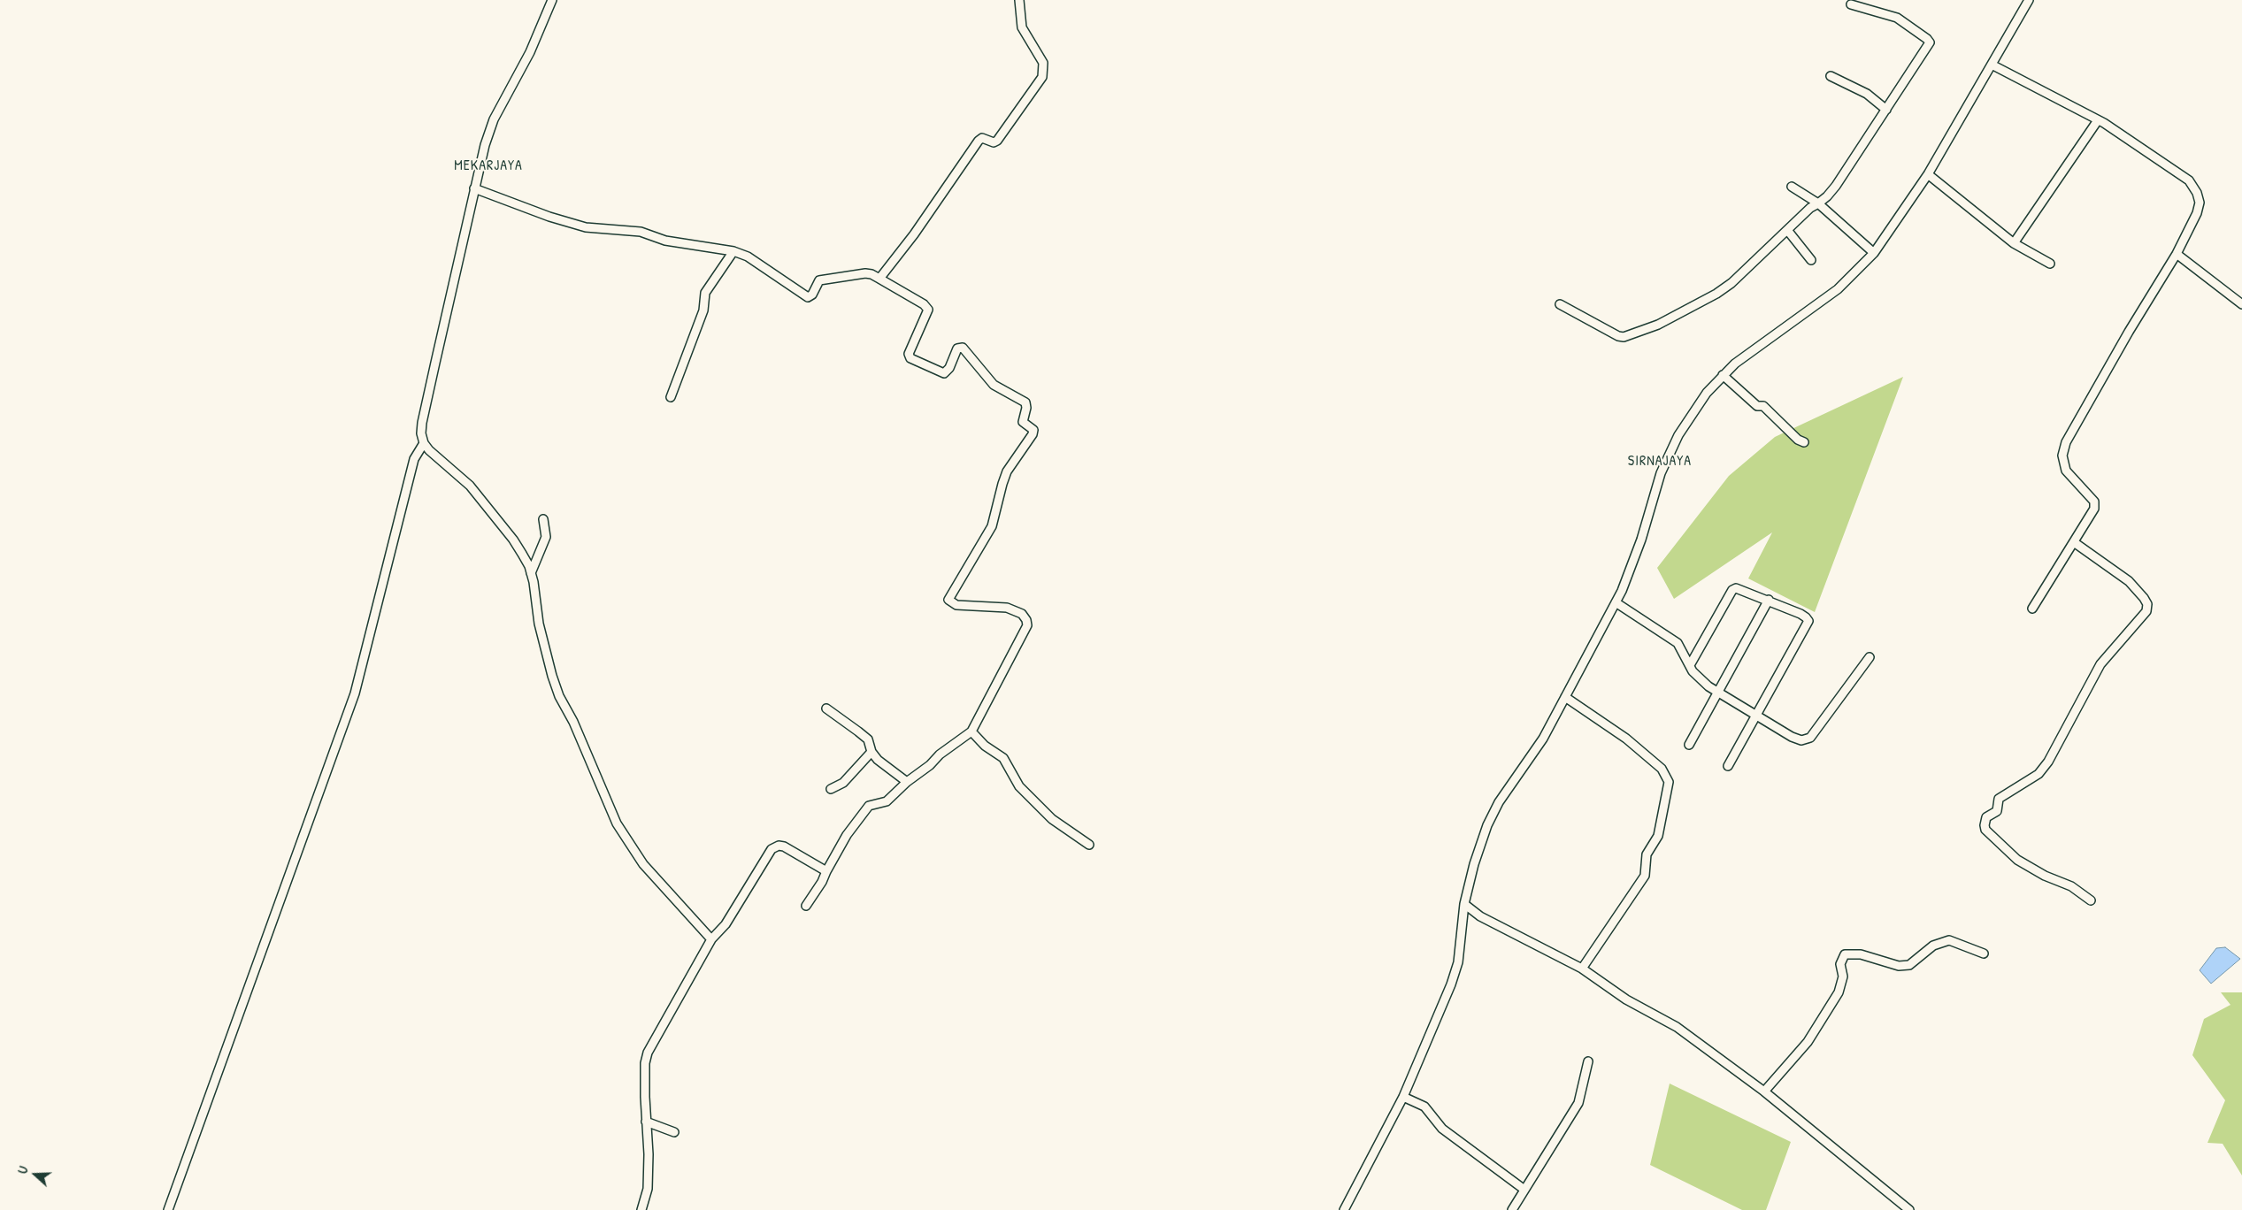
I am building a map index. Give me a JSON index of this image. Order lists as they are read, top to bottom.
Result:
{
  "districts": ["MEKARJAYA", "SIRNAJAYA"],
  "north": "left"
}
